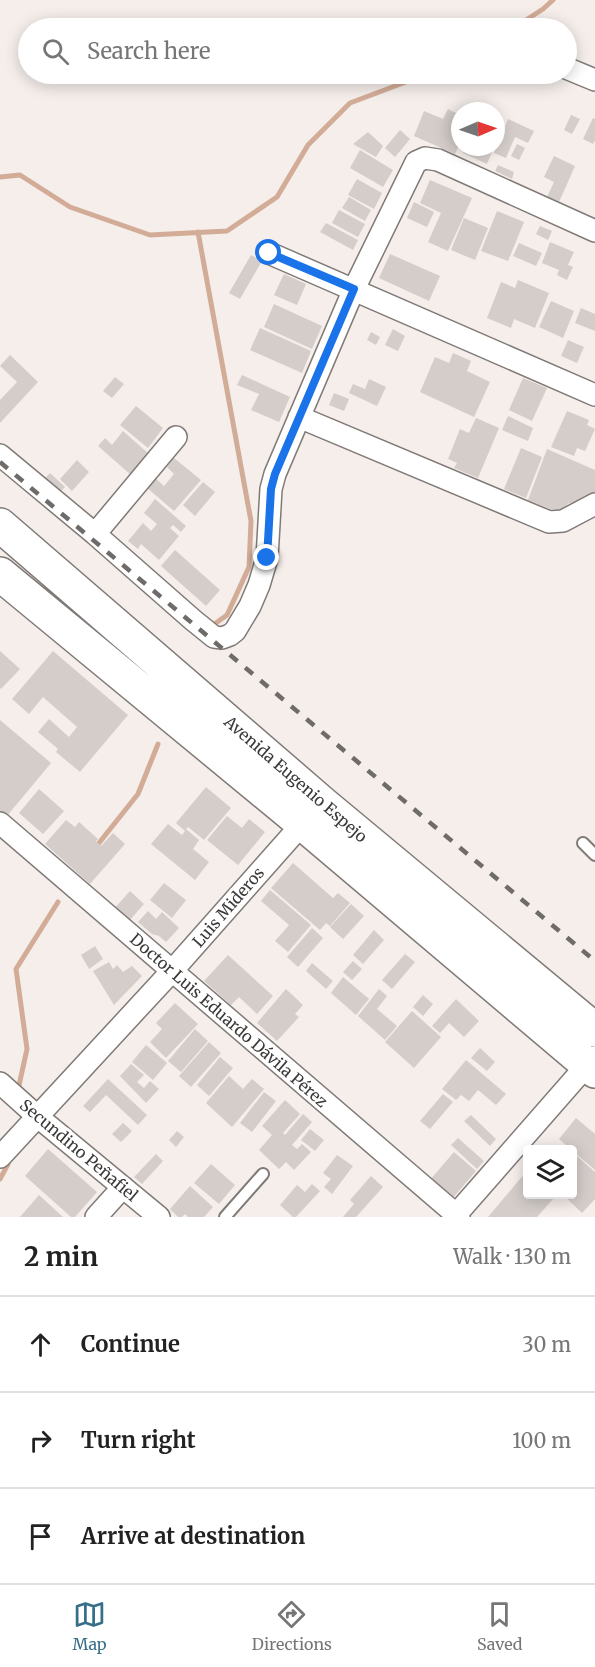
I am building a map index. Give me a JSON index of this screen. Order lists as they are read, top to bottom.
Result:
{
  "streets": {
    "main road": ["Avenida Eugenio Espejo"],
    "street": ["Luis Mideros", "Doctor Luis Eduardo Dávila Pérez", "Secundino Peñafiel"]
  },
  "crossings": [
    ["Avenida Eugenio Espejo", "Luis Mideros"],
    ["Luis Mideros", "Doctor Luis Eduardo Dávila Pérez"],
    ["Luis Mideros", "Secundino Peñafiel"]
  ],
  "north": "right",
  "page": {
    "search": "Search here",
    "heading": ["2 min", "Walk · 130 m"],
    "list": [
      ["Continue", "30 m"],
      ["Turn right", "100 m"],
      "Arrive at destination"
    ],
    "nav": ["Map", "Directions", "Saved"]
  }
}
